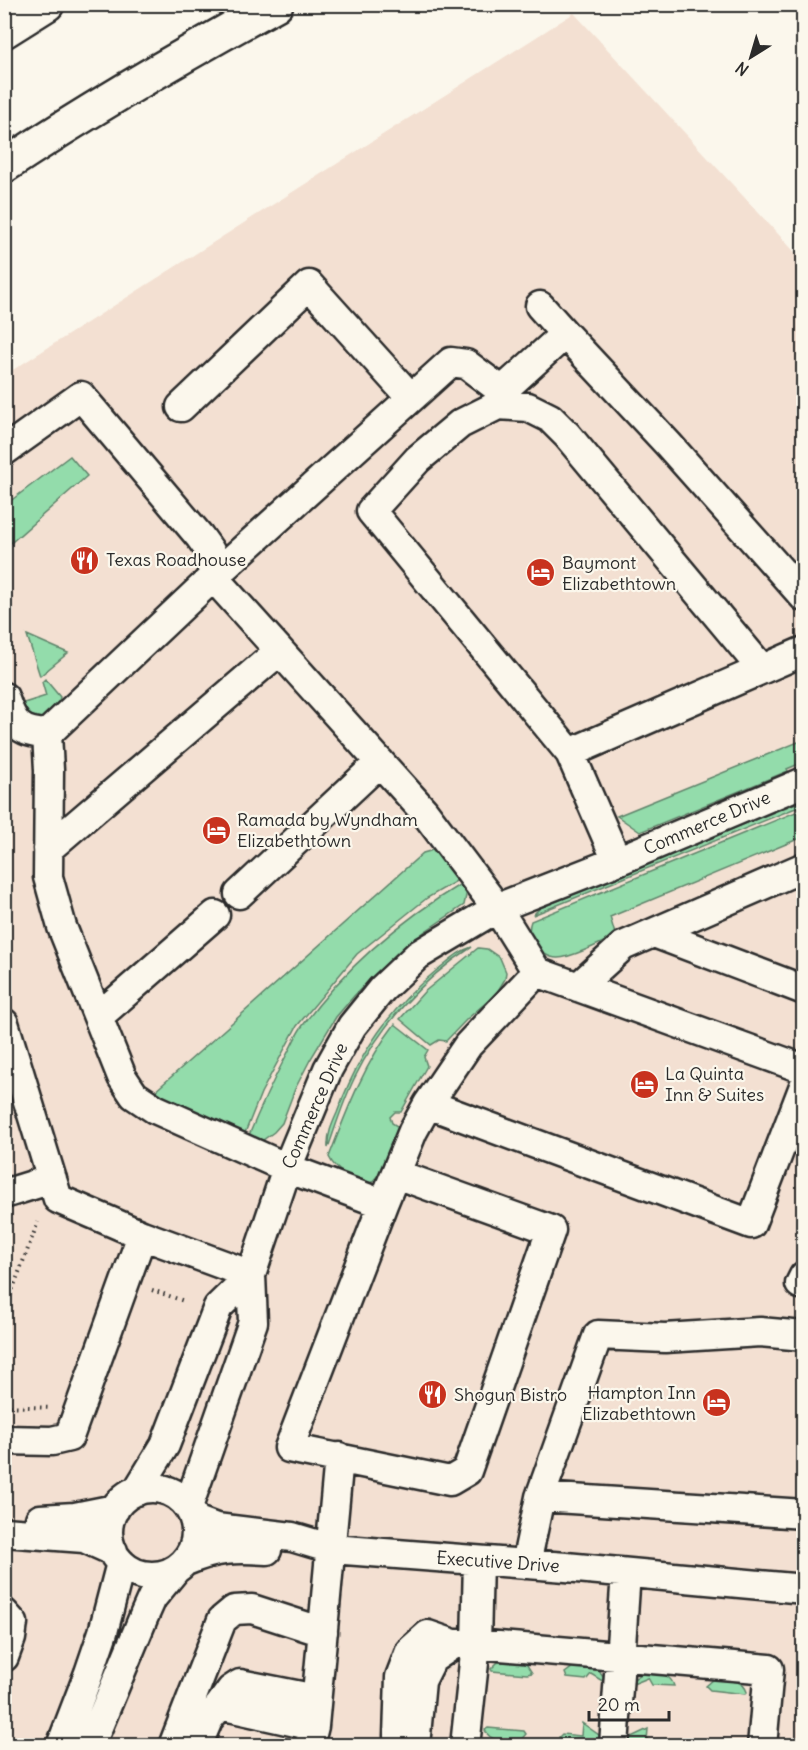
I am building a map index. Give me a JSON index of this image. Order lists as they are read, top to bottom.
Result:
{
  "streets": {
    "street": ["Commerce Drive", "Executive Drive"]
  },
  "crossings": [
    ["Commerce Drive", "Executive Drive"]
  ],
  "places": {
    "restaurant": ["Texas Roadhouse", "Shogun Bistro"],
    "hotel": [
      "Baymont Elizabethtown",
      "Ramada by Wyndham Elizabethtown",
      "La Quinta Inn & Suites",
      "Hampton Inn Elizabethtown"
    ]
  },
  "scale_bar": "20 m",
  "north": "bottom left"
}
